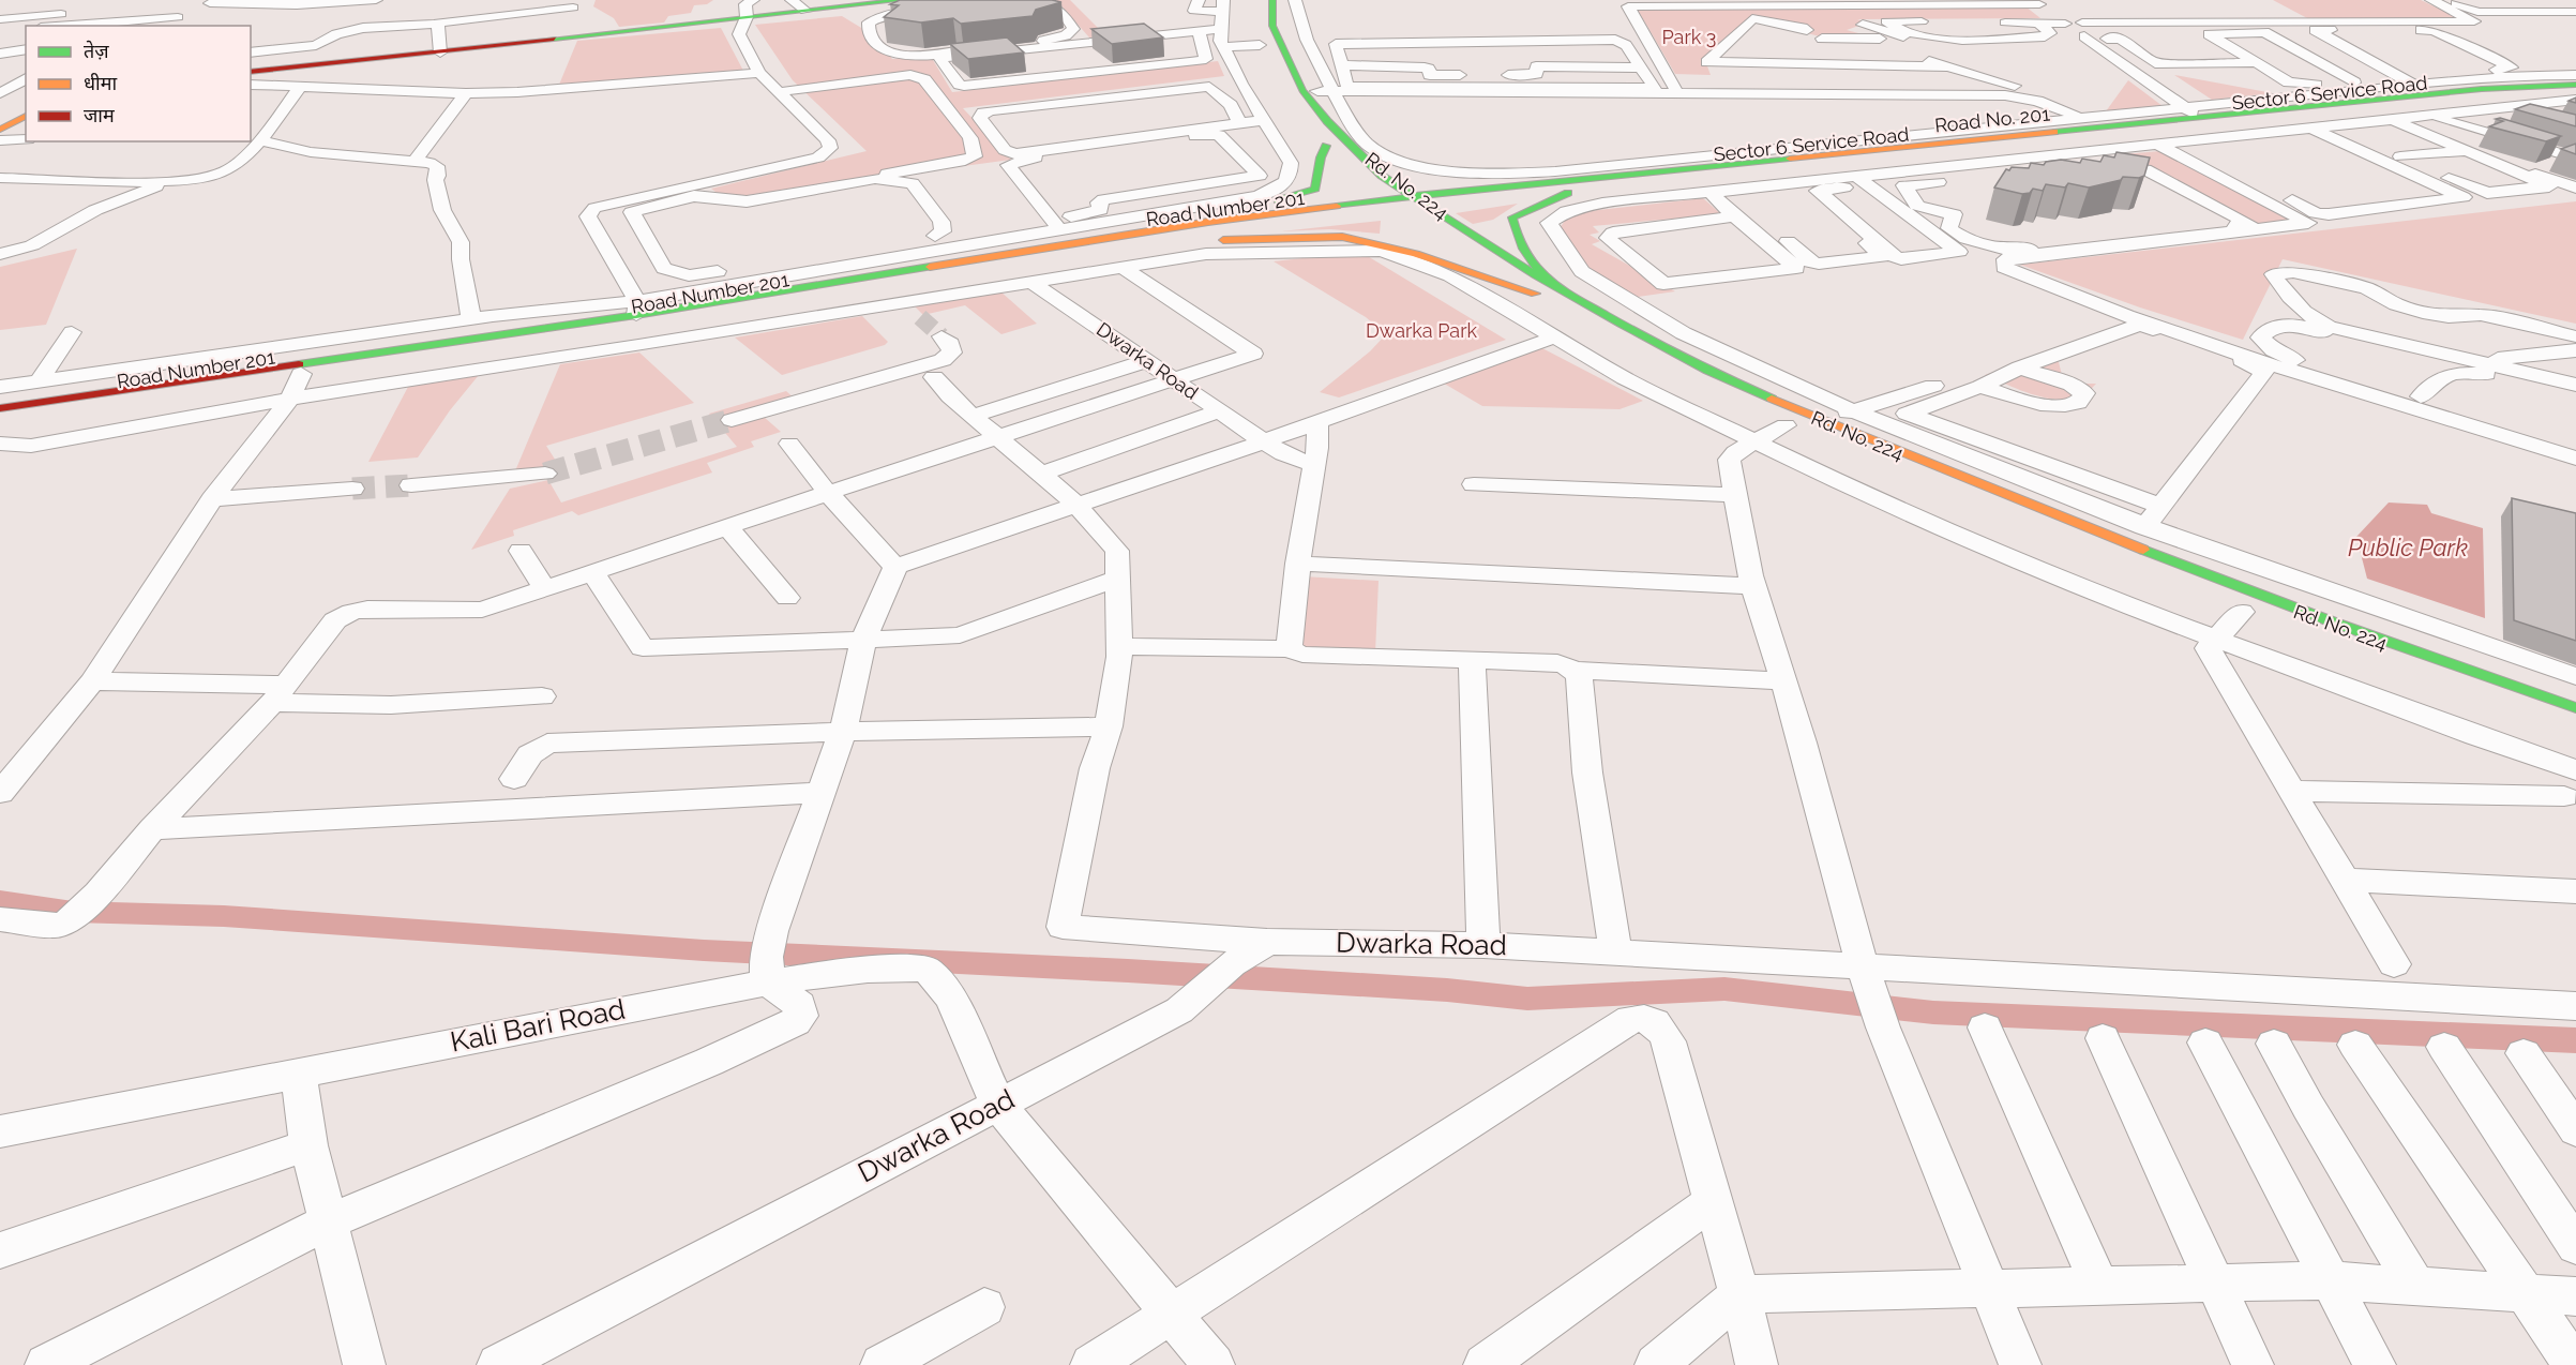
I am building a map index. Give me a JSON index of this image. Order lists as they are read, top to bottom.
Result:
{
  "streets": {
    "main road": ["Road No. 201", "Rd. No. 224", "Road Number 201"],
    "street": ["Sector 6 Service Road", "Dwarka Road", "Kali Bari Road"]
  },
  "crossings": [
    ["Sector 6 Service Road", "Road No. 201"],
    ["Road No. 201", "Rd. No. 224"],
    ["Road No. 201", "Road Number 201"],
    ["Rd. No. 224", "Road Number 201"],
    ["Dwarka Road", "Kali Bari Road"]
  ],
  "water": ["Public Park"],
  "parks": ["Park 3", "Dwarka Park"],
  "legend": ["तेज़", "धीमा", "जाम"]
}
